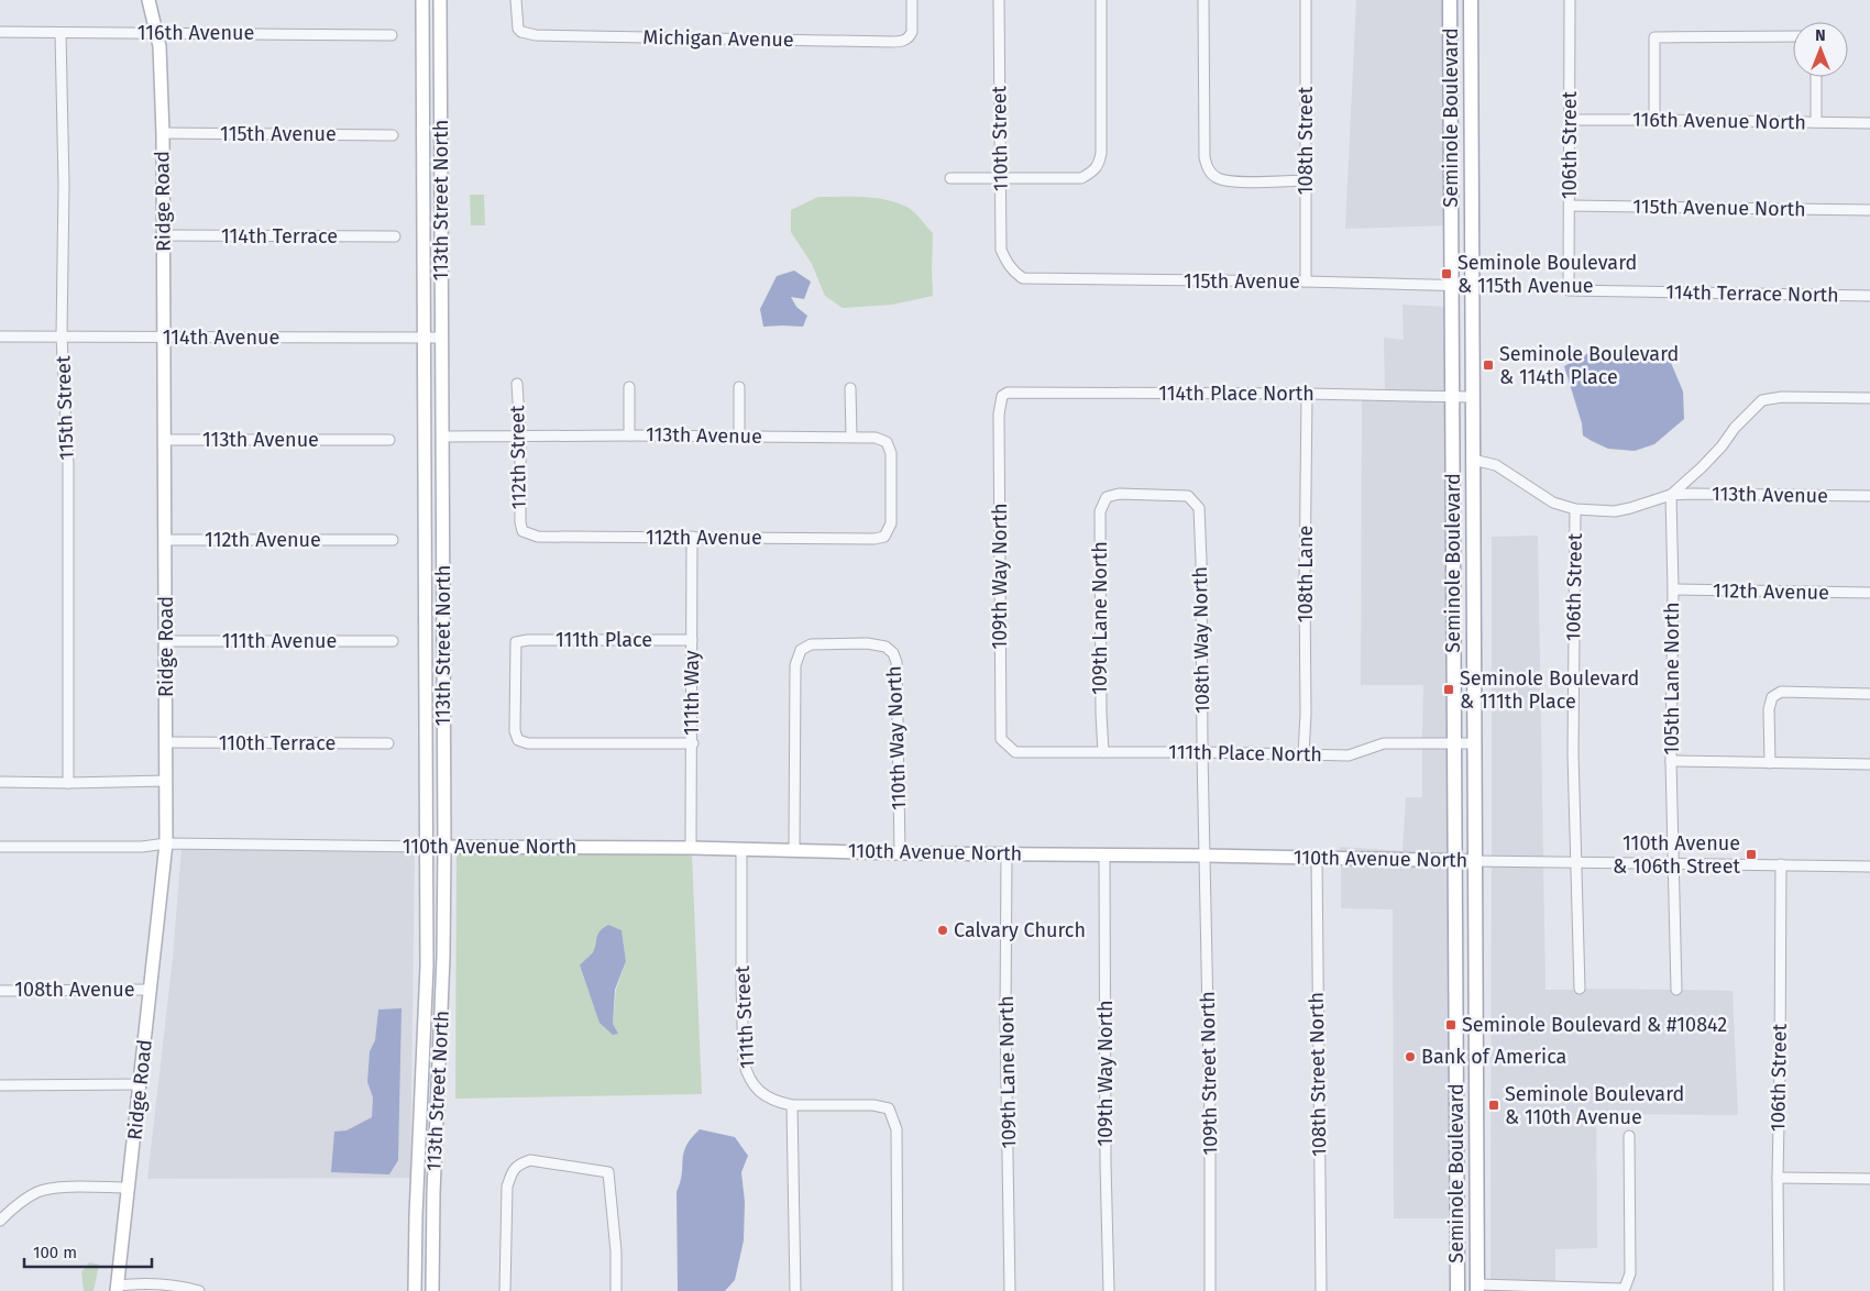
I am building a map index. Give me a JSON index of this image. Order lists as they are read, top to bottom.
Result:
{
  "streets": {
    "main road": [
      "Seminole Boulevard",
      "113th Street North",
      "Ridge Road",
      "110th Avenue North"
    ],
    "street": [
      "116th Avenue",
      "Michigan Avenue",
      "116th Avenue North",
      "115th Avenue",
      "110th Street",
      "108th Street",
      "106th Street",
      "115th Avenue North",
      "114th Terrace",
      "114th Terrace North",
      "114th Avenue",
      "114th Place North",
      "115th Street",
      "113th Avenue",
      "112th Street",
      "112th Avenue",
      "108th Lane",
      "109th Way North",
      "109th Lane North",
      "111th Place",
      "108th Way North",
      "111th Avenue",
      "105th Lane North",
      "111th Way",
      "110th Way North",
      "110th Terrace",
      "111th Place North",
      "108th Avenue",
      "111th Street",
      "109th Street North",
      "108th Street North"
    ]
  },
  "crossings": [
    ["116th Avenue", "Ridge Road"],
    ["116th Avenue", "115th Street"],
    ["Seminole Boulevard", "115th Avenue"],
    ["Seminole Boulevard", "114th Place North"],
    ["Seminole Boulevard", "111th Place North"],
    ["Seminole Boulevard", "110th Avenue North"],
    ["116th Avenue North", "106th Street"],
    ["115th Avenue", "110th Street"],
    ["115th Avenue", "108th Street"],
    ["115th Avenue", "Ridge Road"],
    ["106th Street", "115th Avenue North"],
    ["106th Street", "114th Terrace North"],
    ["106th Street", "110th Avenue North"],
    ["113th Street North", "114th Avenue"],
    ["113th Street North", "113th Avenue"],
    ["113th Street North", "110th Avenue North"],
    ["Ridge Road", "114th Terrace"],
    ["Ridge Road", "114th Avenue"],
    ["Ridge Road", "113th Avenue"],
    ["Ridge Road", "112th Avenue"],
    ["Ridge Road", "111th Avenue"],
    ["Ridge Road", "110th Terrace"],
    ["Ridge Road", "110th Avenue North"],
    ["Ridge Road", "108th Avenue"],
    ["114th Avenue", "115th Street"],
    ["114th Place North", "108th Lane"],
    ["114th Place North", "109th Way North"],
    ["113th Avenue", "112th Street"],
    ["113th Avenue", "112th Avenue"],
    ["113th Avenue", "105th Lane North"],
    ["112th Street", "112th Avenue"],
    ["112th Avenue", "105th Lane North"],
    ["112th Avenue", "111th Way"],
    ["108th Lane", "111th Place North"],
    ["109th Way North", "111th Place North"],
    ["109th Way North", "110th Avenue North"],
    ["109th Lane North", "108th Way North"],
    ["109th Lane North", "111th Place North"],
    ["109th Lane North", "110th Avenue North"],
    ["111th Place", "111th Way"],
    ["108th Way North", "111th Place North"],
    ["108th Way North", "110th Avenue North"],
    ["108th Way North", "109th Street North"],
    ["105th Lane North", "110th Avenue North"],
    ["111th Way", "110th Avenue North"],
    ["110th Way North", "110th Avenue North"],
    ["110th Avenue North", "111th Street"],
    ["110th Avenue North", "109th Street North"],
    ["110th Avenue North", "108th Street North"]
  ],
  "places": {
    "transit": [
      "Seminole Boulevard & 115th Avenue",
      "Seminole Boulevard & 114th Place",
      "Seminole Boulevard & 111th Place",
      "110th Avenue & 106th Street",
      "Seminole Boulevard & #10842",
      "Seminole Boulevard & 110th Avenue"
    ],
    "other": ["Calvary Church", "Bank of America"]
  },
  "scale_bar": "100 m",
  "north": "top"
}
